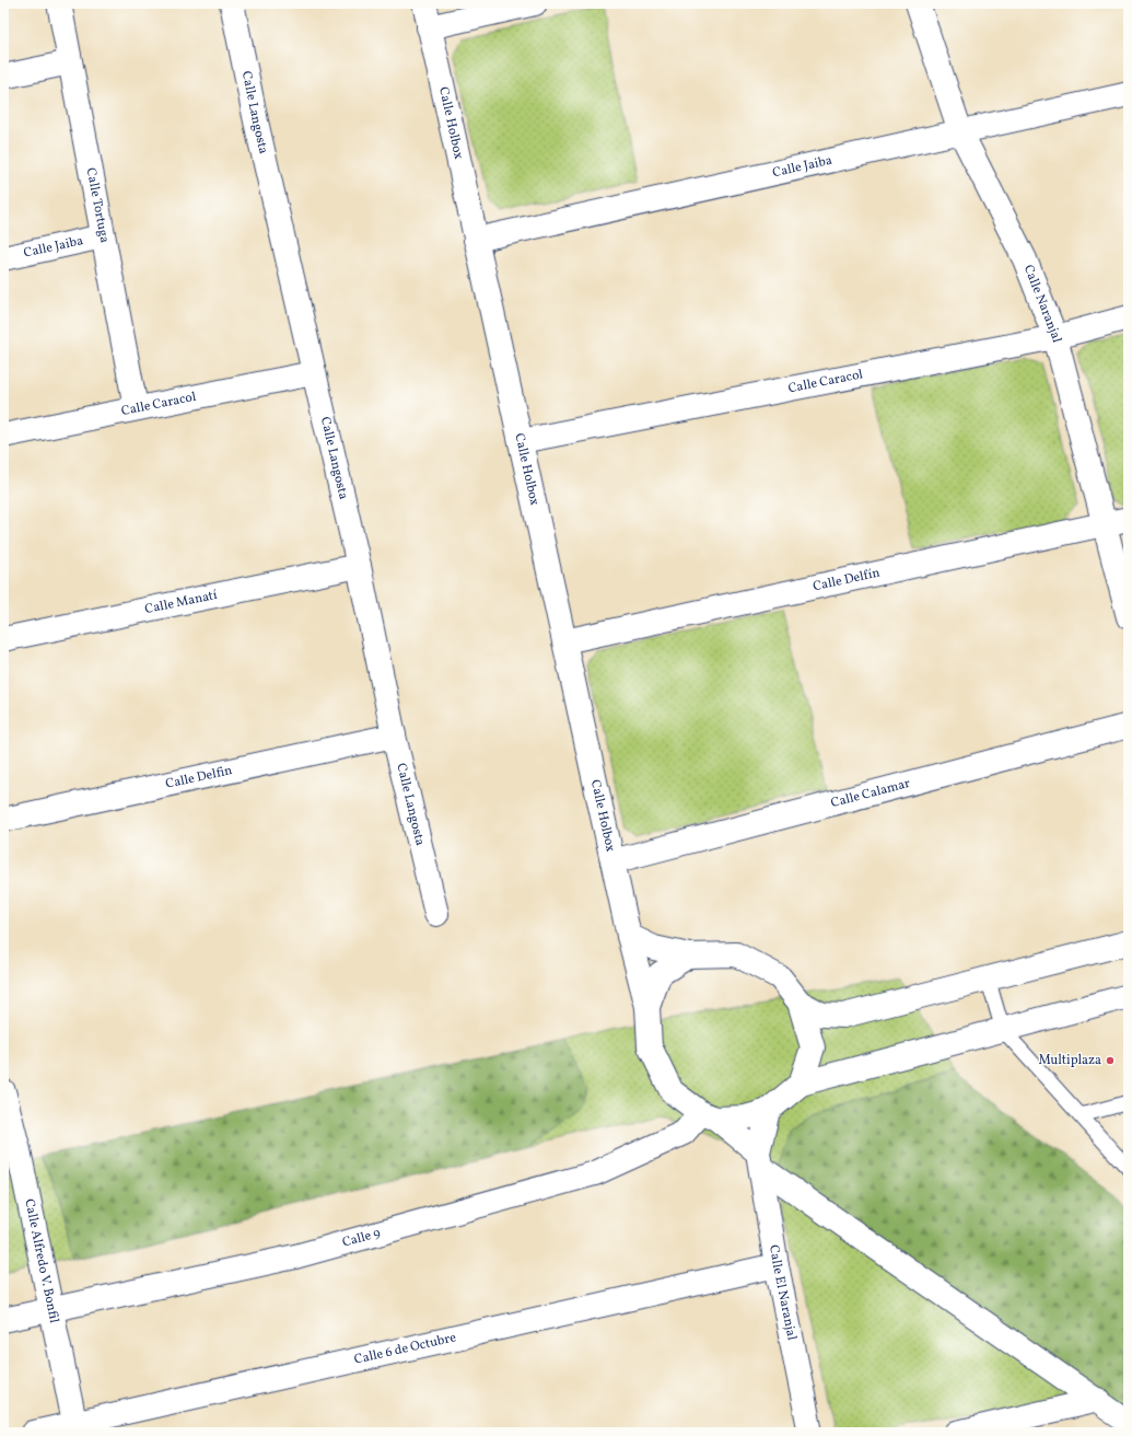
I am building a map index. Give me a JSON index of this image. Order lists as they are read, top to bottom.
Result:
{
  "streets": {
    "street": [
      "Calle Langosta",
      "Calle Holbox",
      "Calle Jaiba",
      "Calle Tortuga",
      "Calle Naranjal",
      "Calle Caracol",
      "Calle Delfín",
      "Calle Manatí",
      "Calle Delfin",
      "Calle Calamar",
      "Calle 9",
      "Calle Alfredo V. Bonfil",
      "Calle El Naranjal",
      "Calle 6 de Octubre"
    ]
  },
  "crossings": [
    ["Calle Langosta", "Calle Caracol"],
    ["Calle Langosta", "Calle Manatí"],
    ["Calle Langosta", "Calle Delfin"],
    ["Calle Holbox", "Calle Jaiba"],
    ["Calle Holbox", "Calle Caracol"],
    ["Calle Holbox", "Calle Delfín"],
    ["Calle Holbox", "Calle Calamar"],
    ["Calle Jaiba", "Calle Tortuga"],
    ["Calle Jaiba", "Calle Naranjal"],
    ["Calle Tortuga", "Calle Caracol"],
    ["Calle Naranjal", "Calle Caracol"],
    ["Calle Naranjal", "Calle Delfín"],
    ["Calle 9", "Calle Alfredo V. Bonfil"],
    ["Calle Alfredo V. Bonfil", "Calle 6 de Octubre"],
    ["Calle El Naranjal", "Calle 6 de Octubre"]
  ],
  "places": ["Multiplaza"]
}
